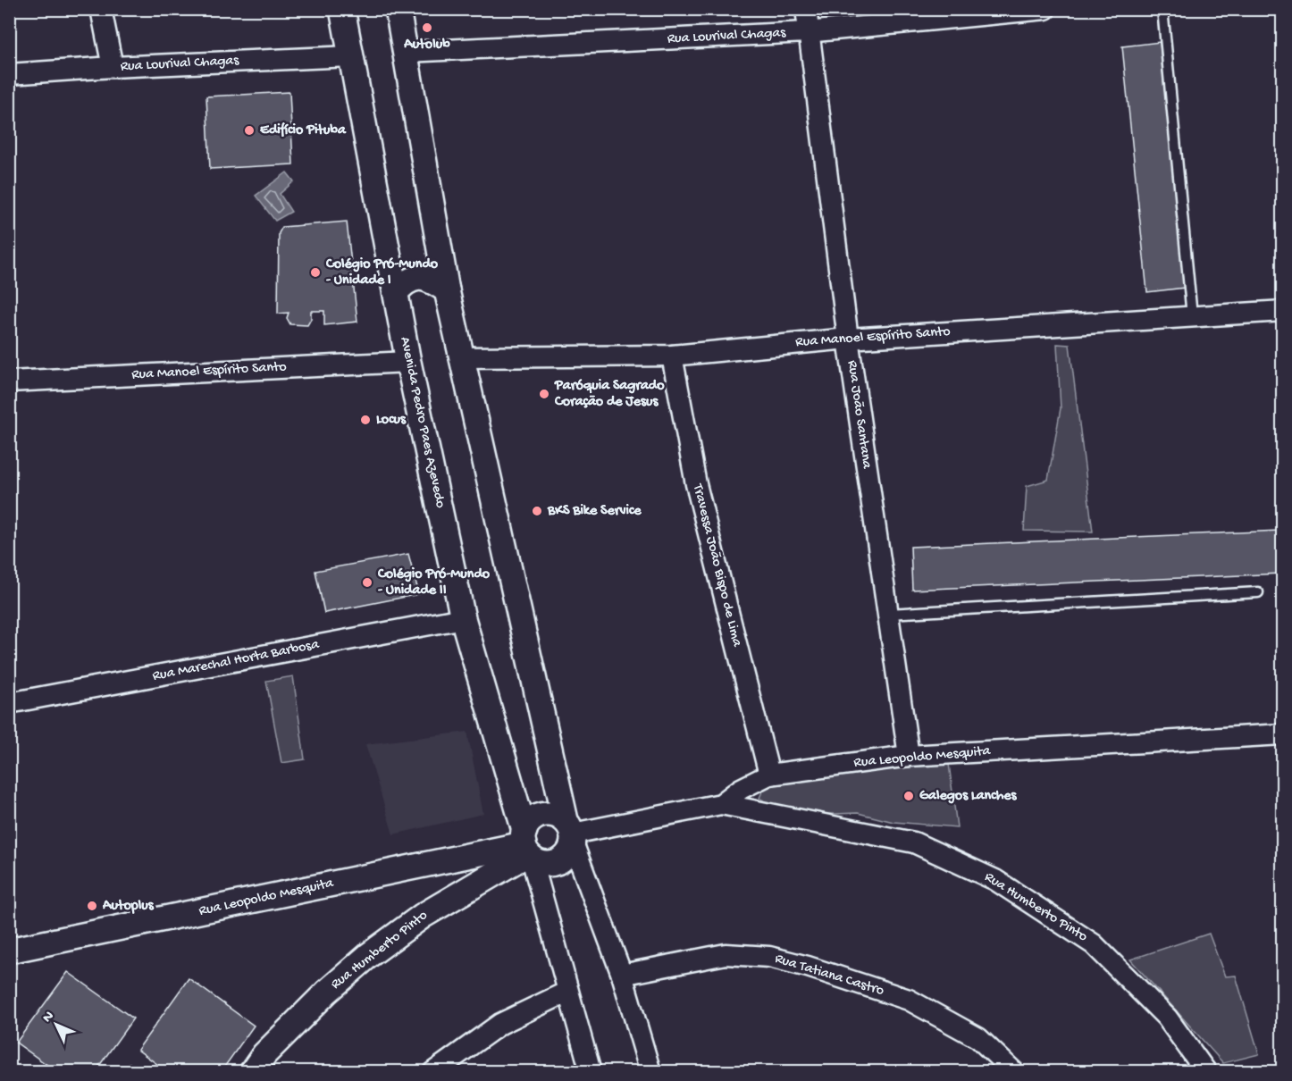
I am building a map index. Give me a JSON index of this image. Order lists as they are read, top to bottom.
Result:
{
  "streets": {
    "street": [
      "Rua Lourival Chagas",
      "Rua Manoel Espírito Santo",
      "Rua João Santana",
      "Avenida Pedro Paes Azevedo",
      "Travessa João Bispo de Lima",
      "Rua Marechal Horta Barbosa",
      "Rua Leopoldo Mesquita",
      "Rua Humberto Pinto",
      "Rua Tatiana Castro"
    ]
  },
  "crossings": [
    ["Rua Lourival Chagas", "Rua João Santana"],
    ["Rua Lourival Chagas", "Avenida Pedro Paes Azevedo"],
    ["Rua Manoel Espírito Santo", "Rua João Santana"],
    ["Rua Manoel Espírito Santo", "Avenida Pedro Paes Azevedo"],
    ["Rua Manoel Espírito Santo", "Travessa João Bispo de Lima"],
    ["Rua João Santana", "Rua Leopoldo Mesquita"],
    ["Avenida Pedro Paes Azevedo", "Rua Marechal Horta Barbosa"],
    ["Avenida Pedro Paes Azevedo", "Rua Leopoldo Mesquita"],
    ["Avenida Pedro Paes Azevedo", "Rua Humberto Pinto"],
    ["Travessa João Bispo de Lima", "Rua Leopoldo Mesquita"],
    ["Rua Leopoldo Mesquita", "Rua Humberto Pinto"]
  ],
  "places": [
    "Autolub",
    "Edifício Pituba",
    "Colégio Pró-Mundo - Unidade I",
    "Paróquia Sagrado Coração de Jesus",
    "Locus",
    "BKS Bike Service",
    "Colégio Pró-Mundo - Unidade II",
    "Galegos Lanches",
    "Autoplus"
  ],
  "north": "top left"
}
